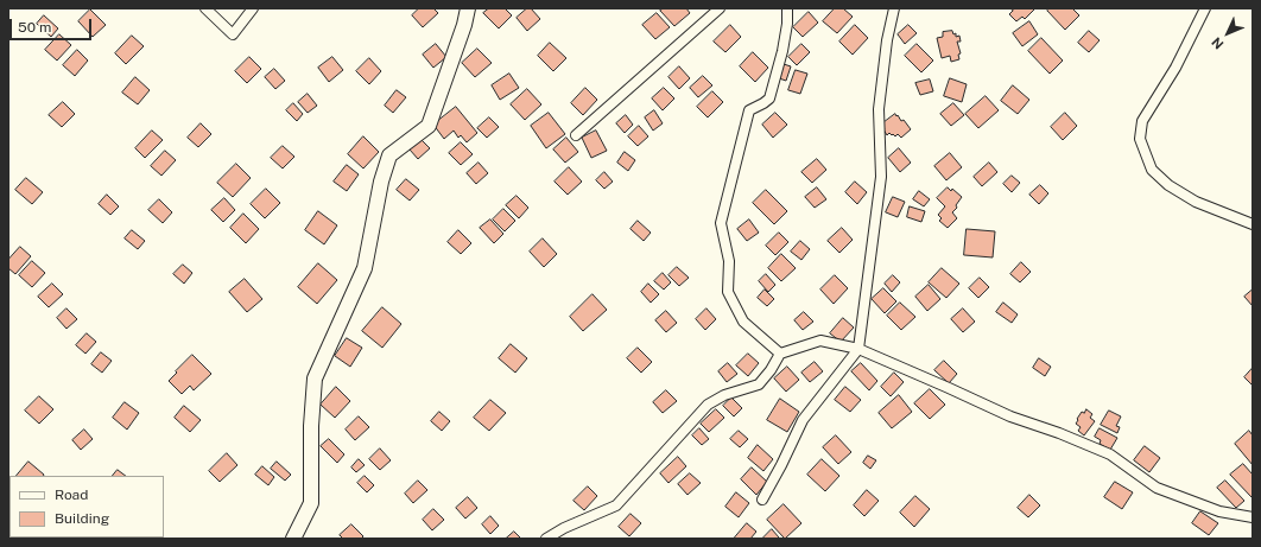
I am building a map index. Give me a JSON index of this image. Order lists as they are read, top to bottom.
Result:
{
  "legend": ["Road", "Building"],
  "scale_bar": "50 m",
  "north": "bottom left"
}
